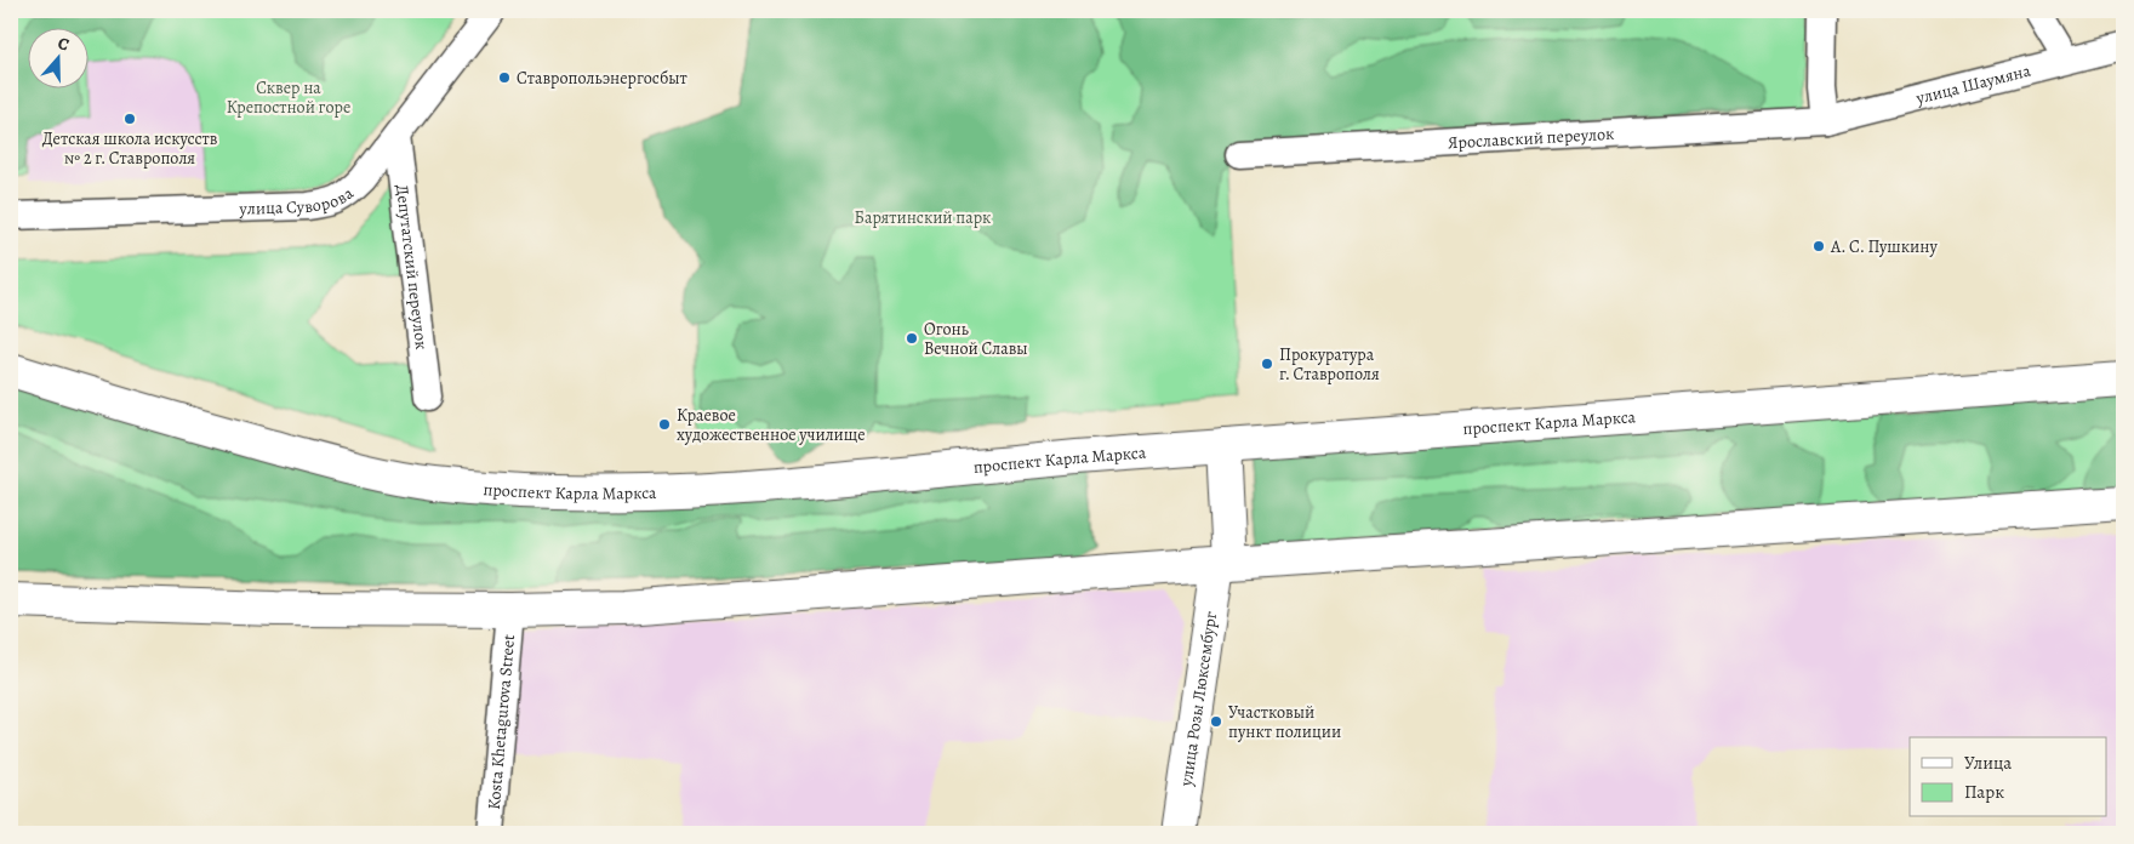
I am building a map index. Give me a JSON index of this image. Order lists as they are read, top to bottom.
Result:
{
  "streets": {
    "main road": ["проспект Карла Маркса", "улица Розы Люксембург"],
    "street": [
      "улица Шаумяна",
      "Ярославский переулок",
      "улица Суворова",
      "Депутатский переулок",
      "Kosta Khetagurova Street"
    ]
  },
  "crossings": [
    ["улица Шаумяна", "Ярославский переулок"],
    ["улица Суворова", "Депутатский переулок"],
    ["проспект Карла Маркса", "улица Розы Люксембург"]
  ],
  "parks": ["Сквер на Крепостной горе", "Барятинский парк"],
  "places": [
    "Ставропольэнергосбыт",
    "Детская школа искусств № 2 г. Ставрополя",
    "А. С. Пушкину",
    "Огонь Вечной Славы",
    "Прокуратура г. Ставрополя",
    "Краевое художественное училище",
    "Участковый пункт полиции"
  ],
  "legend": ["Улица", "Парк"],
  "north": "top"
}
